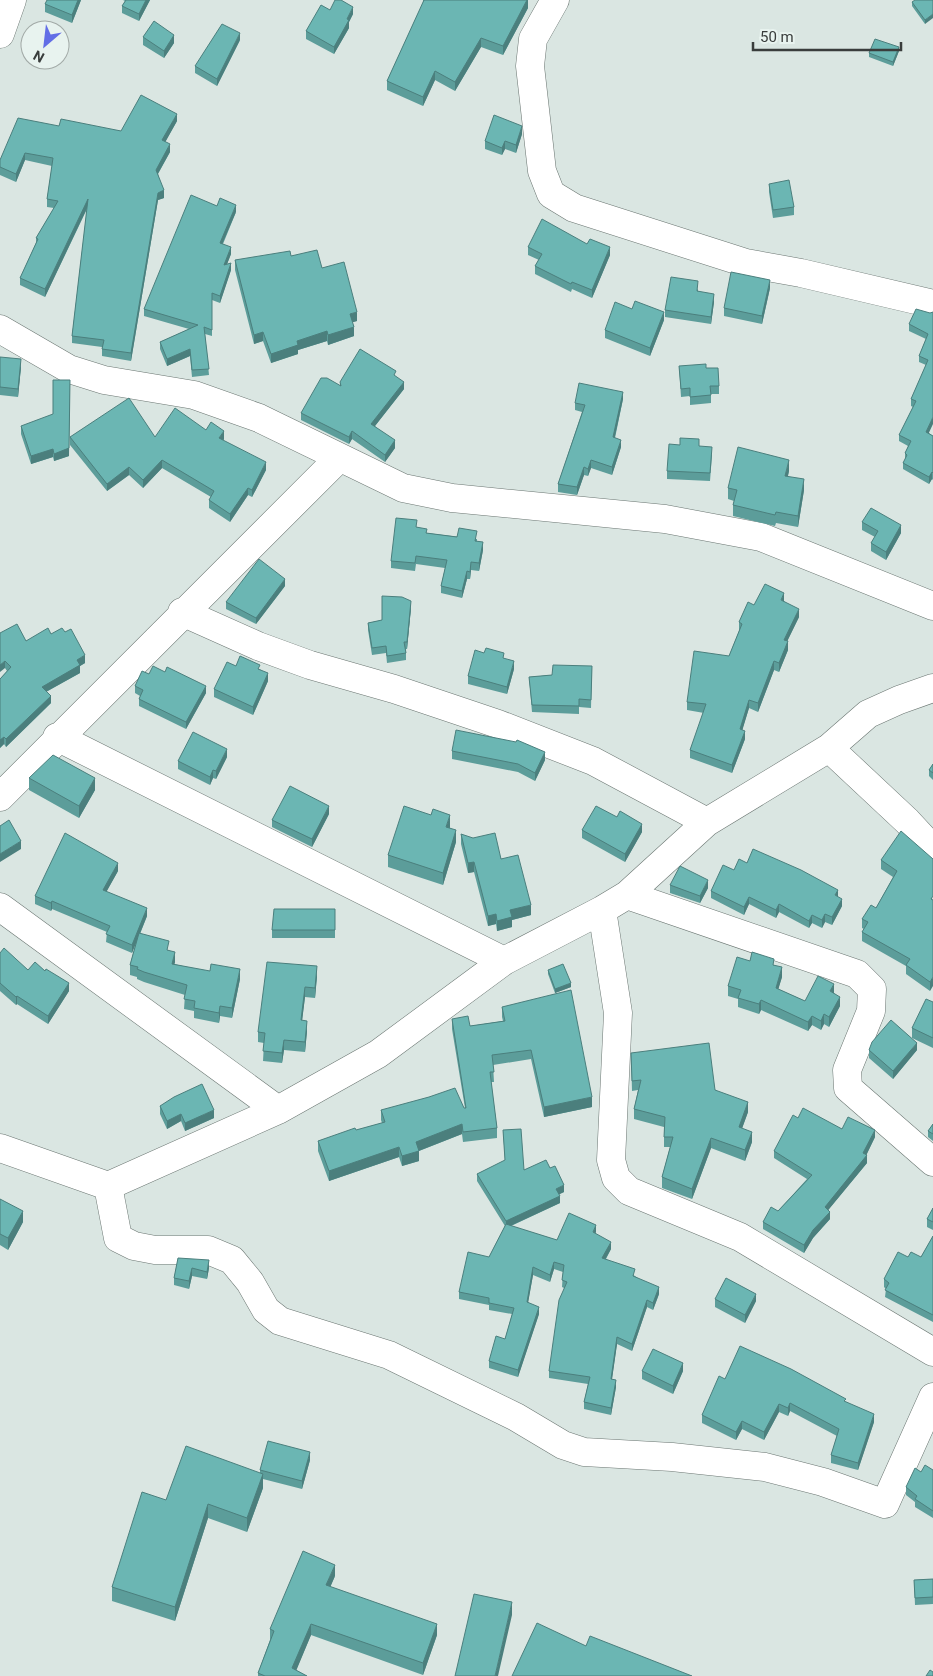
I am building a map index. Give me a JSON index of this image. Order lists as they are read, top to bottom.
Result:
{
  "scale_bar": "50 m",
  "north": "bottom left"
}
